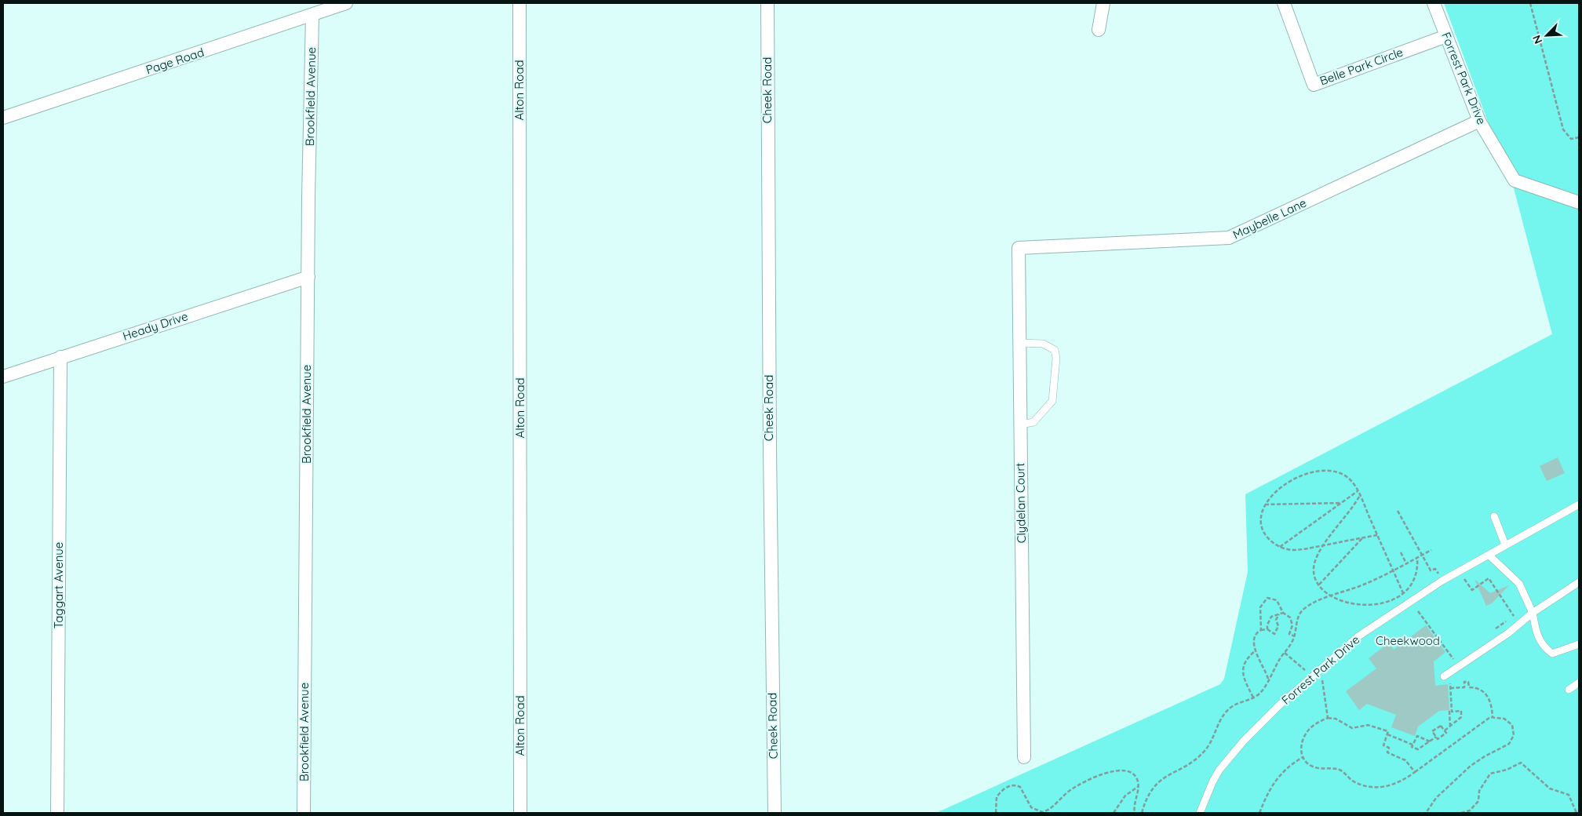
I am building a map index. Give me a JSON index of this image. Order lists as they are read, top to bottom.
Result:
{
  "streets": {
    "street": [
      "Page Road",
      "Belle Park Circle",
      "Forrest Park Drive",
      "Alton Road",
      "Cheek Road",
      "Brookfield Avenue",
      "Maybelle Lane",
      "Heady Drive",
      "Clydelan Court",
      "Taggart Avenue"
    ]
  },
  "crossings": [
    ["Page Road", "Brookfield Avenue"],
    ["Belle Park Circle", "Forrest Park Drive"],
    ["Forrest Park Drive", "Maybelle Lane"],
    ["Brookfield Avenue", "Heady Drive"],
    ["Maybelle Lane", "Clydelan Court"],
    ["Heady Drive", "Taggart Avenue"]
  ],
  "parks": ["Cheekwood"],
  "north": "bottom left"
}
